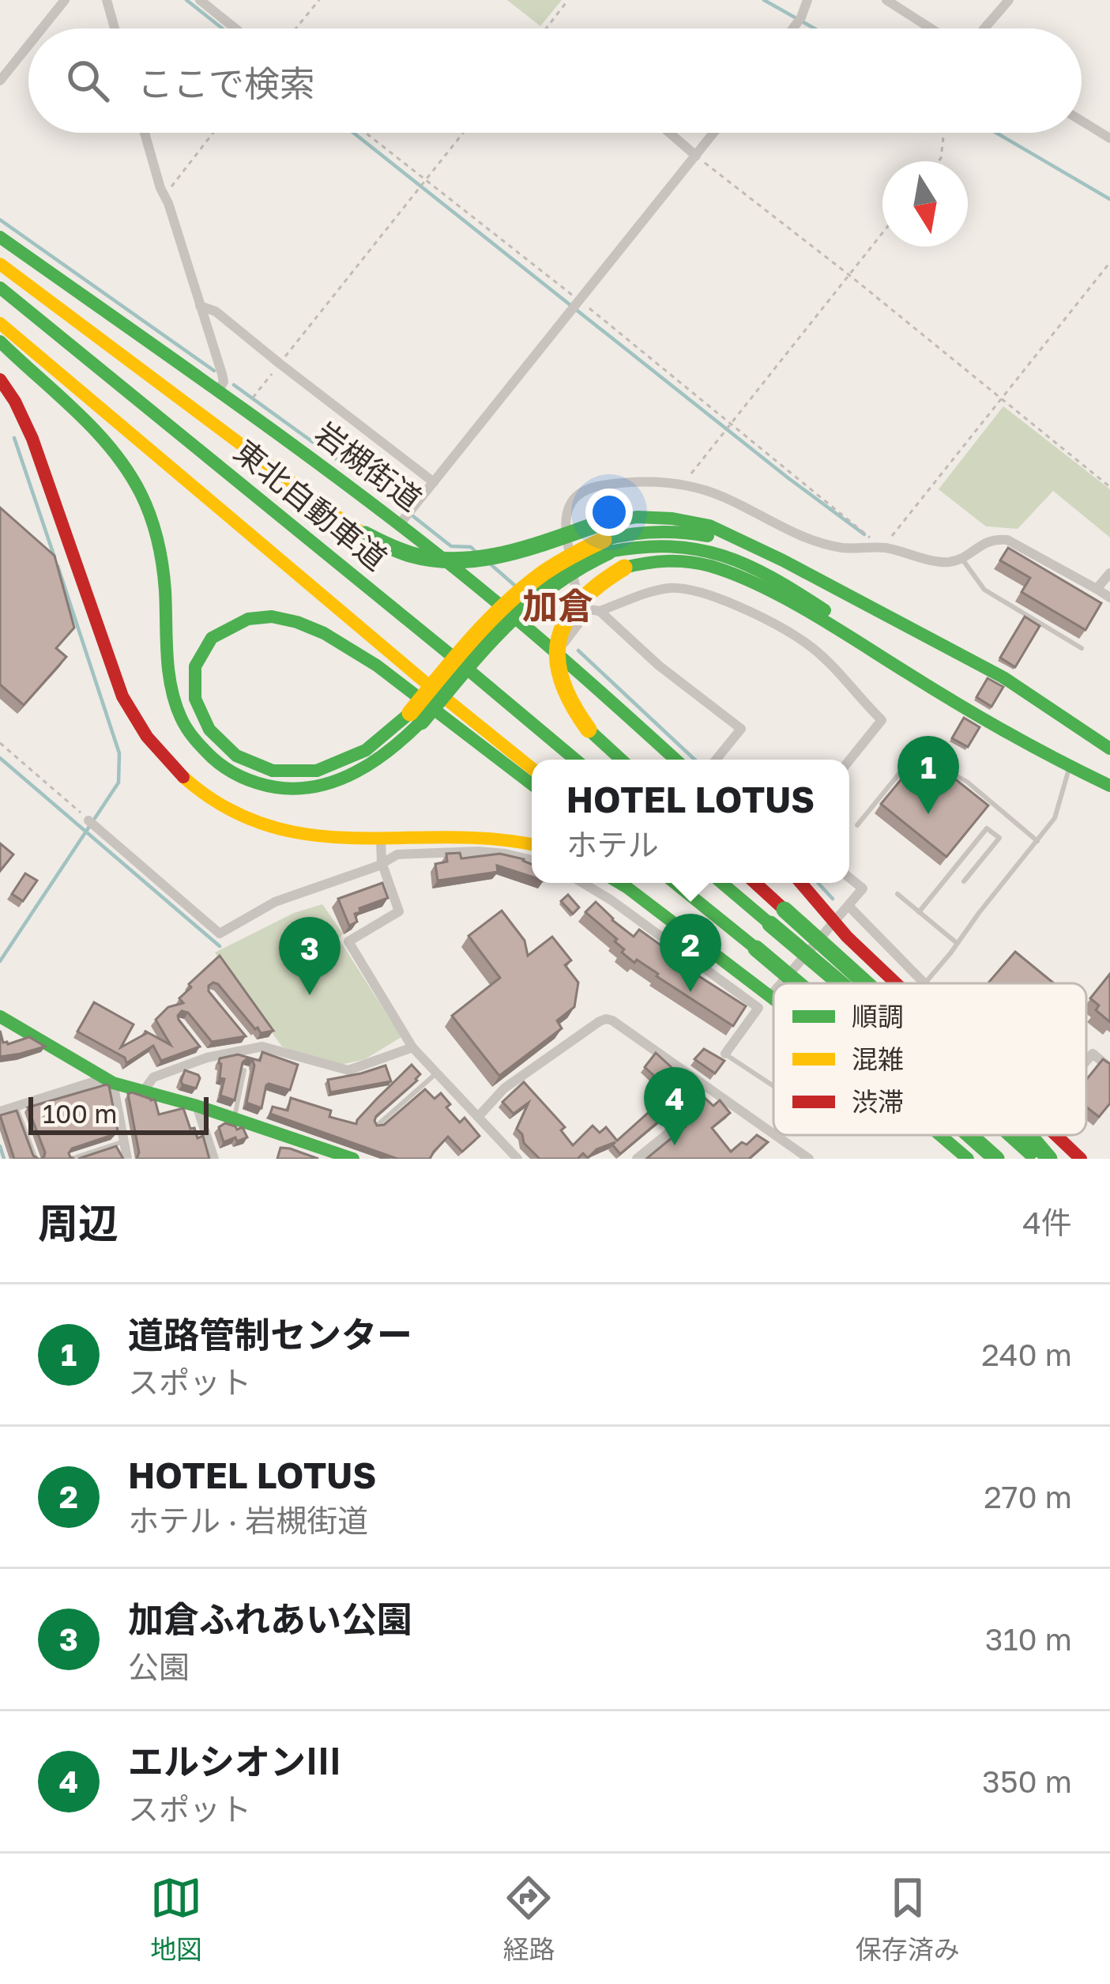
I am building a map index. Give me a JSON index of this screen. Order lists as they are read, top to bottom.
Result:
{
  "streets": {
    "main road": ["岩槻街道", "東北自動車道"]
  },
  "districts": ["加倉"],
  "legend": ["順調", "混雑", "渋滞"],
  "scale_bar": "100 m",
  "north": "bottom",
  "page": {
    "search": "ここで検索",
    "pins": [
      "1",
      "2",
      "3",
      "4"
    ],
    "popup": ["HOTEL LOTUS", "ホテル"],
    "scale": "100 m",
    "heading": ["周辺", "4件"],
    "list": [
      {
        "mark": "1",
        "name": "道路管制センター",
        "note": "スポット",
        "value": "240 m"
      },
      {
        "mark": "2",
        "name": "HOTEL LOTUS",
        "note": "ホテル · 岩槻街道",
        "value": "270 m"
      },
      {
        "mark": "3",
        "name": "加倉ふれあい公園",
        "note": "公園",
        "value": "310 m"
      },
      {
        "mark": "4",
        "name": "エルシオンⅢ",
        "note": "スポット",
        "value": "350 m"
      }
    ],
    "nav": ["地図", "経路", "保存済み"]
  }
}
